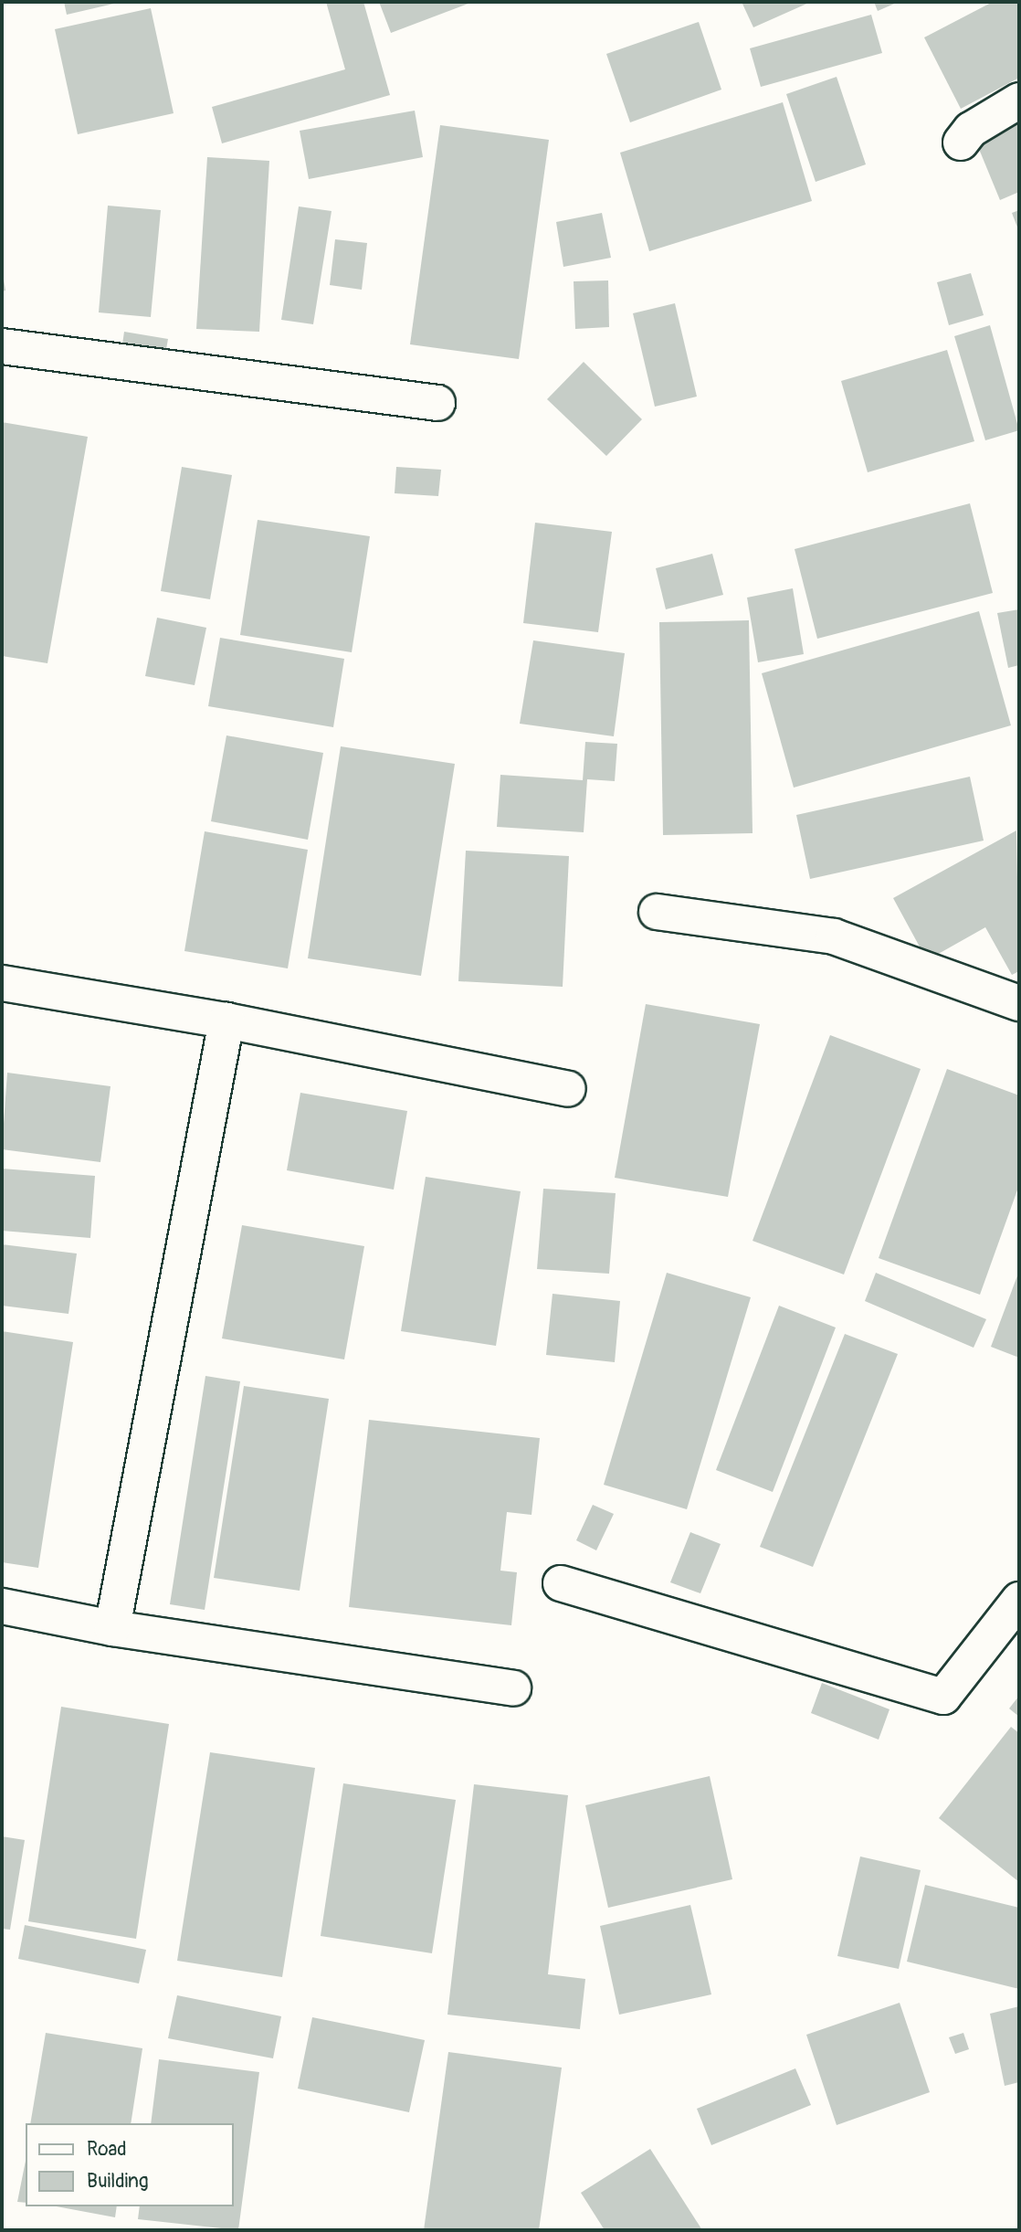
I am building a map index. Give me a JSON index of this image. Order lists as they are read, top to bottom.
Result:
{
  "legend": ["Road", "Building"]
}
